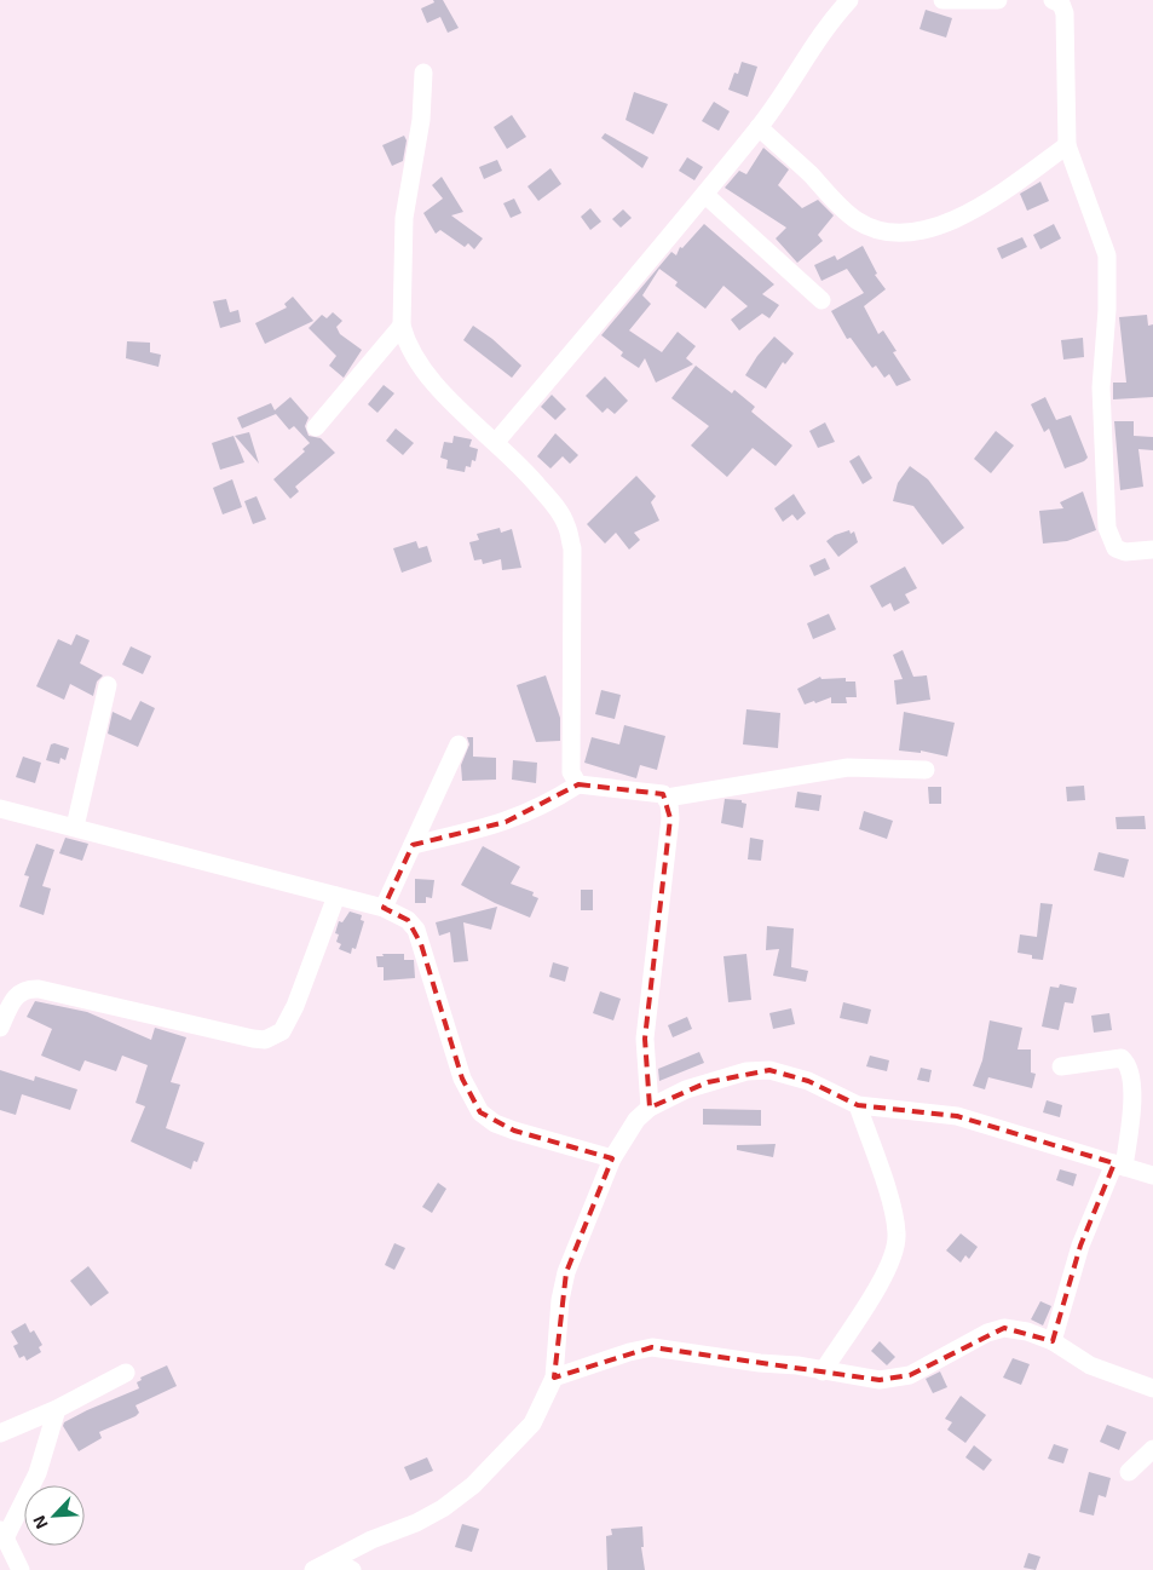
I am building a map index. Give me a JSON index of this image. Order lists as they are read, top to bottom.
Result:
{
  "north": "bottom left"
}
